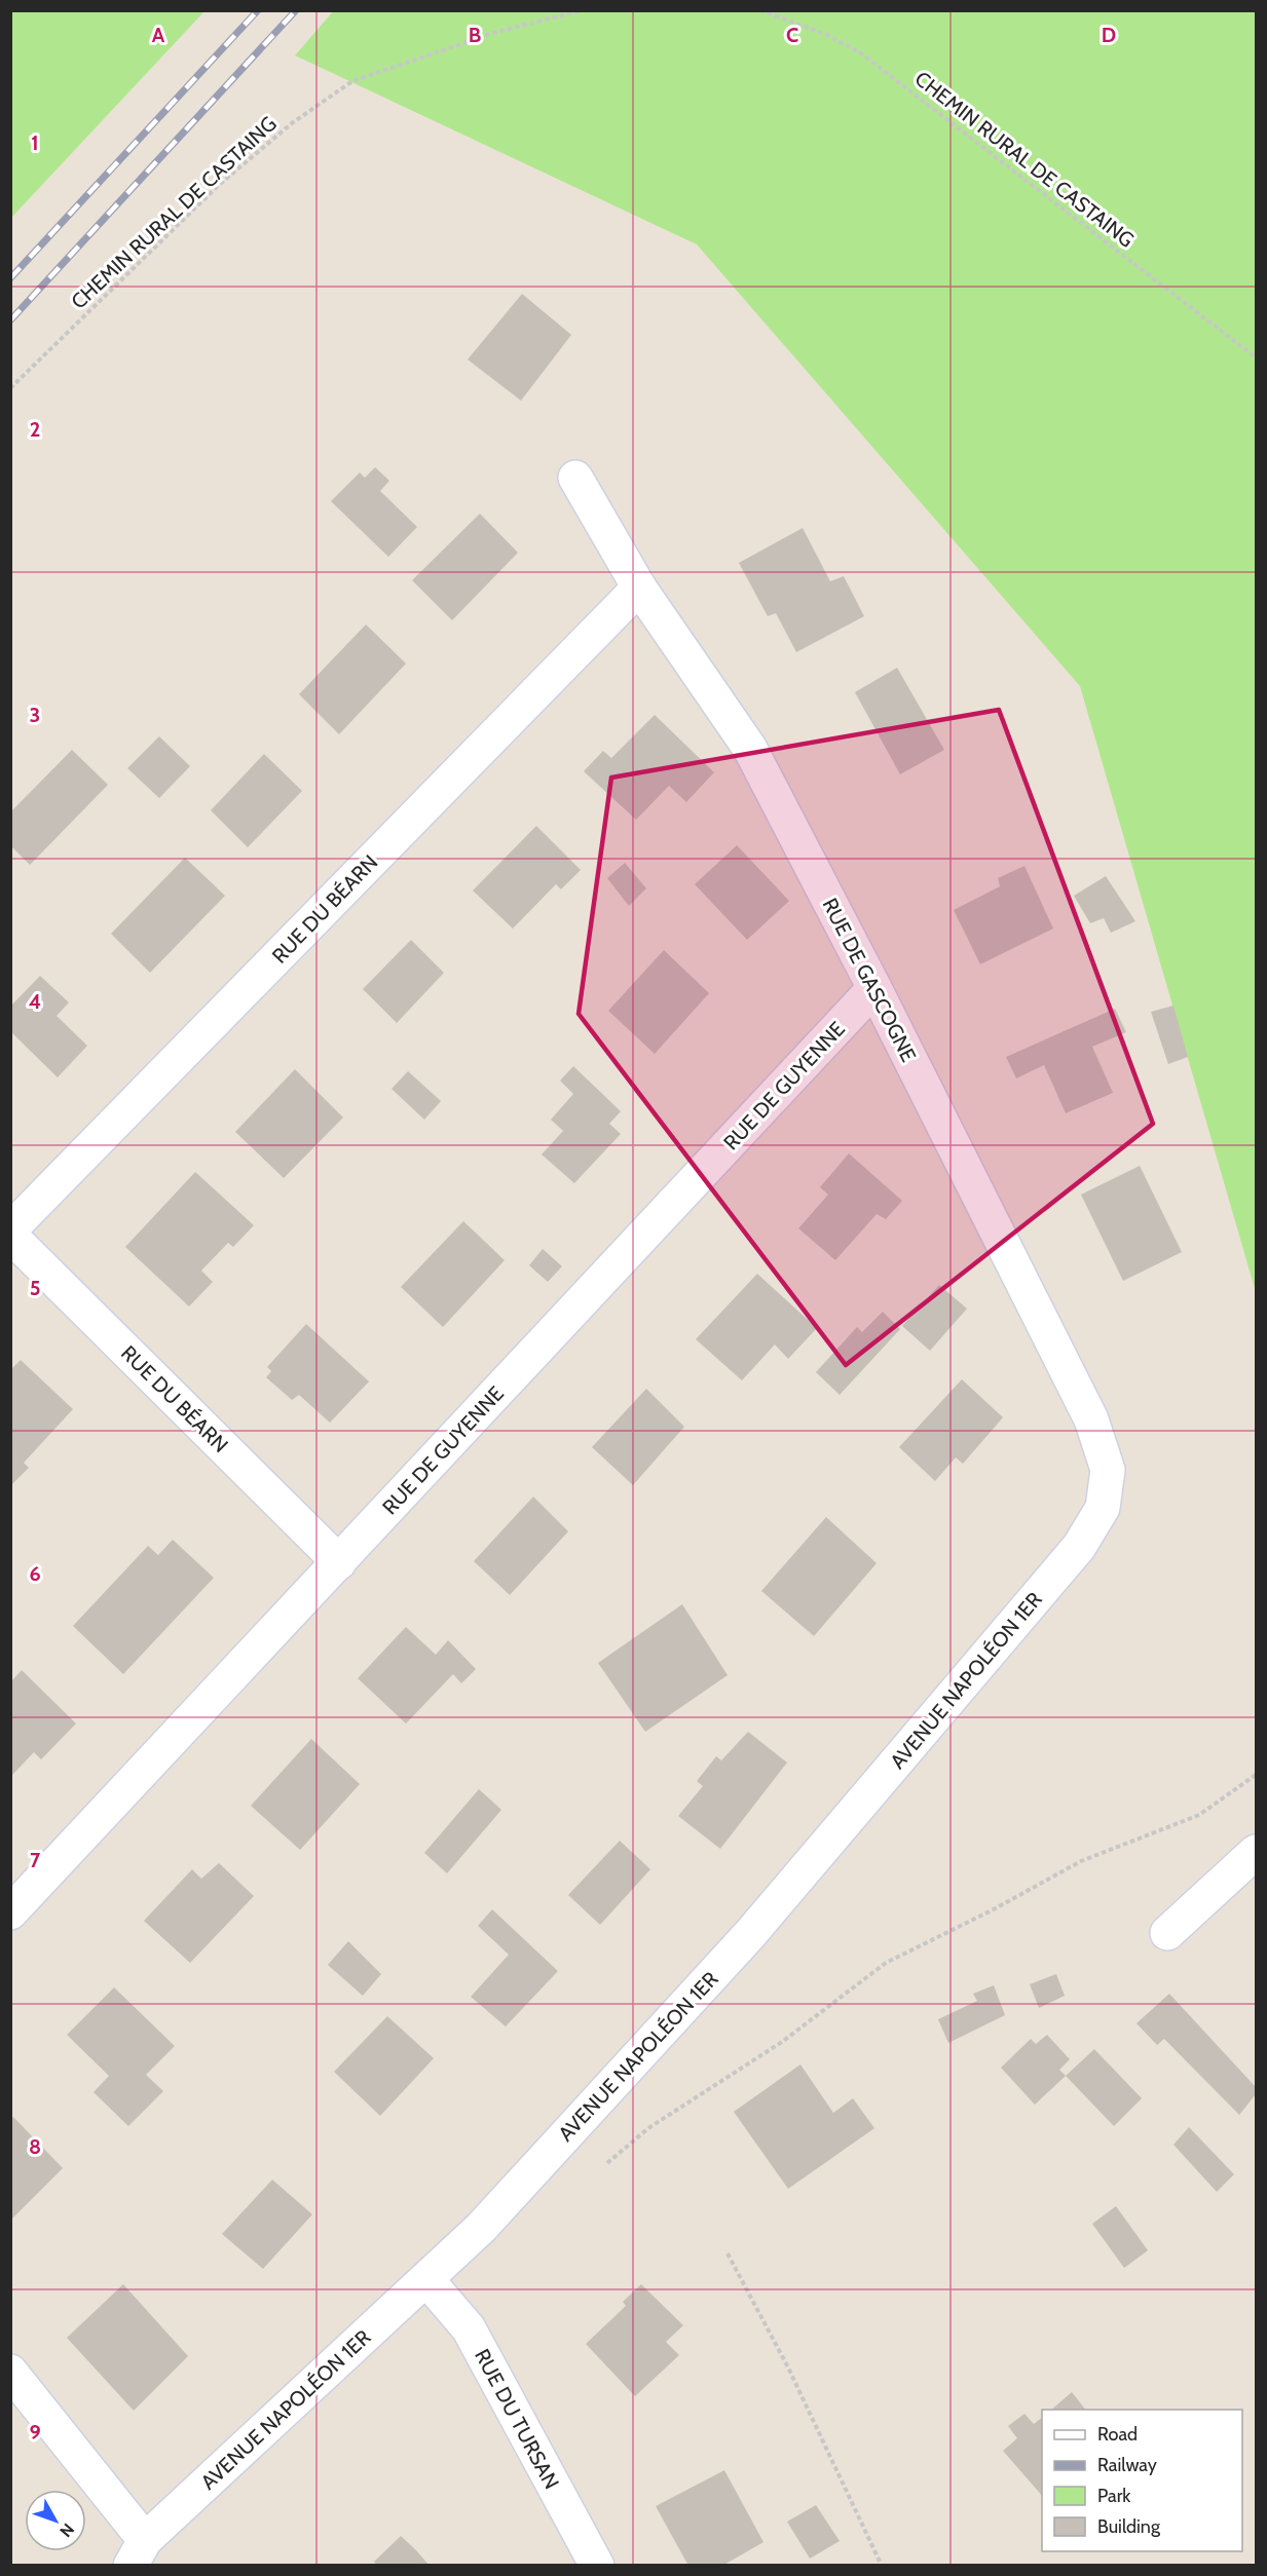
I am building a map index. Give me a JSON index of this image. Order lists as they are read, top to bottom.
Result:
{
  "streets": {
    "street": [
      "RUE DU BÉARN",
      "RUE DE GASCOGNE",
      "RUE DE GUYENNE",
      "AVENUE NAPOLÉON 1ER",
      "RUE DU TURSAN"
    ],
    "path": ["CHEMIN RURAL DE CASTAING"]
  },
  "crossings": [
    ["RUE DU BÉARN", "RUE DE GASCOGNE"],
    ["RUE DU BÉARN", "RUE DE GUYENNE"],
    ["RUE DE GASCOGNE", "RUE DE GUYENNE"],
    ["RUE DE GASCOGNE", "AVENUE NAPOLÉON 1ER"],
    ["AVENUE NAPOLÉON 1ER", "RUE DU TURSAN"]
  ],
  "legend": [
    "Road",
    "Railway",
    "Park",
    "Building"
  ],
  "north": "bottom right",
  "grid": {
    "columns": [
      "A",
      "B",
      "C",
      "D"
    ],
    "rows": [
      "1",
      "2",
      "3",
      "4",
      "5",
      "6",
      "7",
      "8",
      "9"
    ]
  }
}
